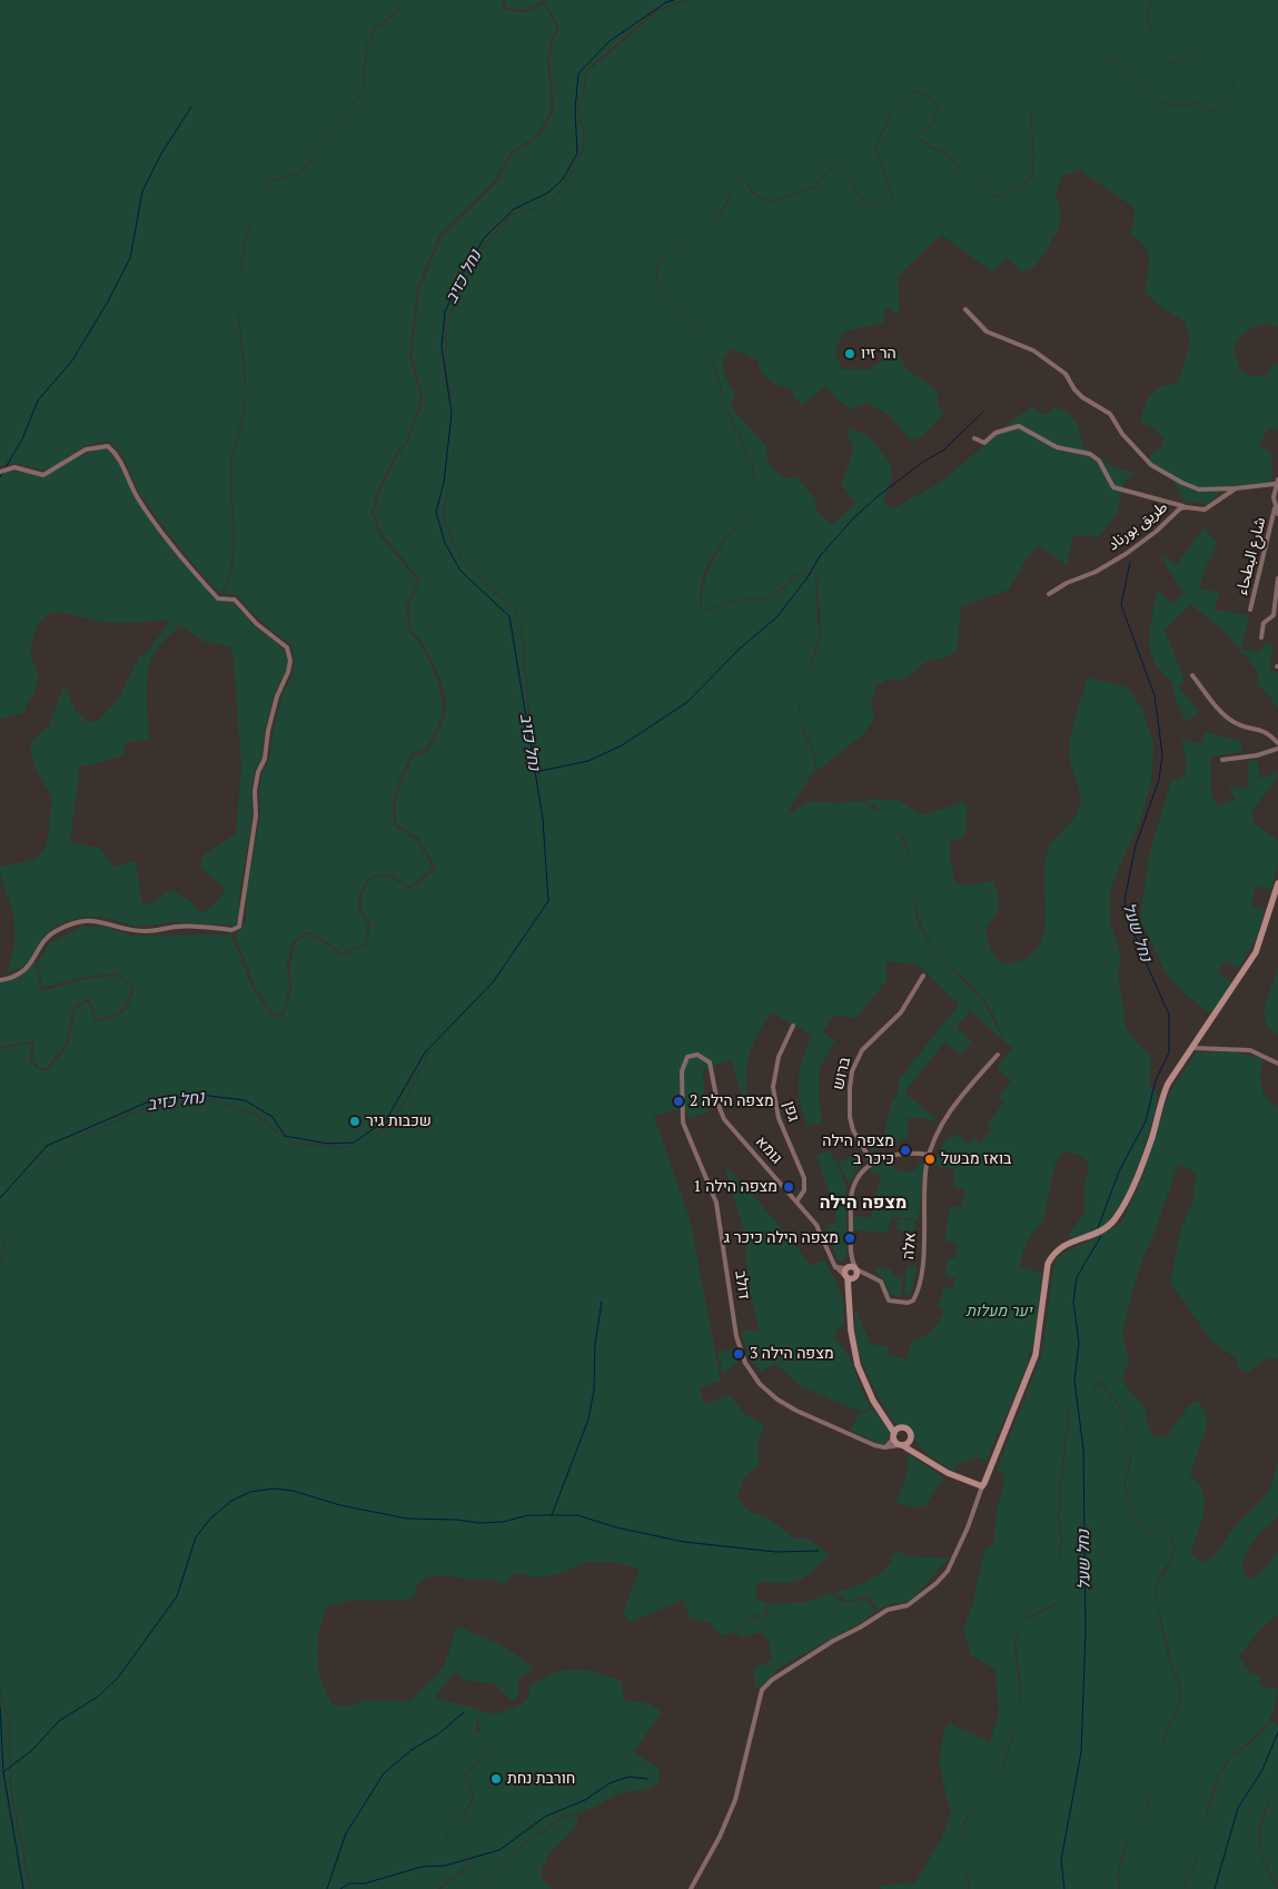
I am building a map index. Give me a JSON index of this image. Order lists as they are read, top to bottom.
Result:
{
  "streets": {
    "street": [
      "طريق بورناد",
      "شارع البطحاء",
      "ברוש",
      "גפן",
      "גומא",
      "אלה",
      "דולב"
    ]
  },
  "crossings": [
    ["طريق بورناد", "شارع البطحاء"],
    ["גפן", "גומא"],
    ["גומא", "אלה"],
    ["גומא", "דולב"]
  ],
  "districts": ["מצפה הילה"],
  "water": ["נחל כזיב", "נחל שעל"],
  "parks": ["יער מעלות"],
  "places": [
    "הר זיו",
    "מצפה הילה 2",
    "שכבות גיר",
    "מצפה הילה כיכר ב",
    "בואז מבשל",
    "מצפה הילה 1",
    "מצפה הילה כיכר ג",
    "מצפה הילה 3",
    "חורבת נחת"
  ]
}
